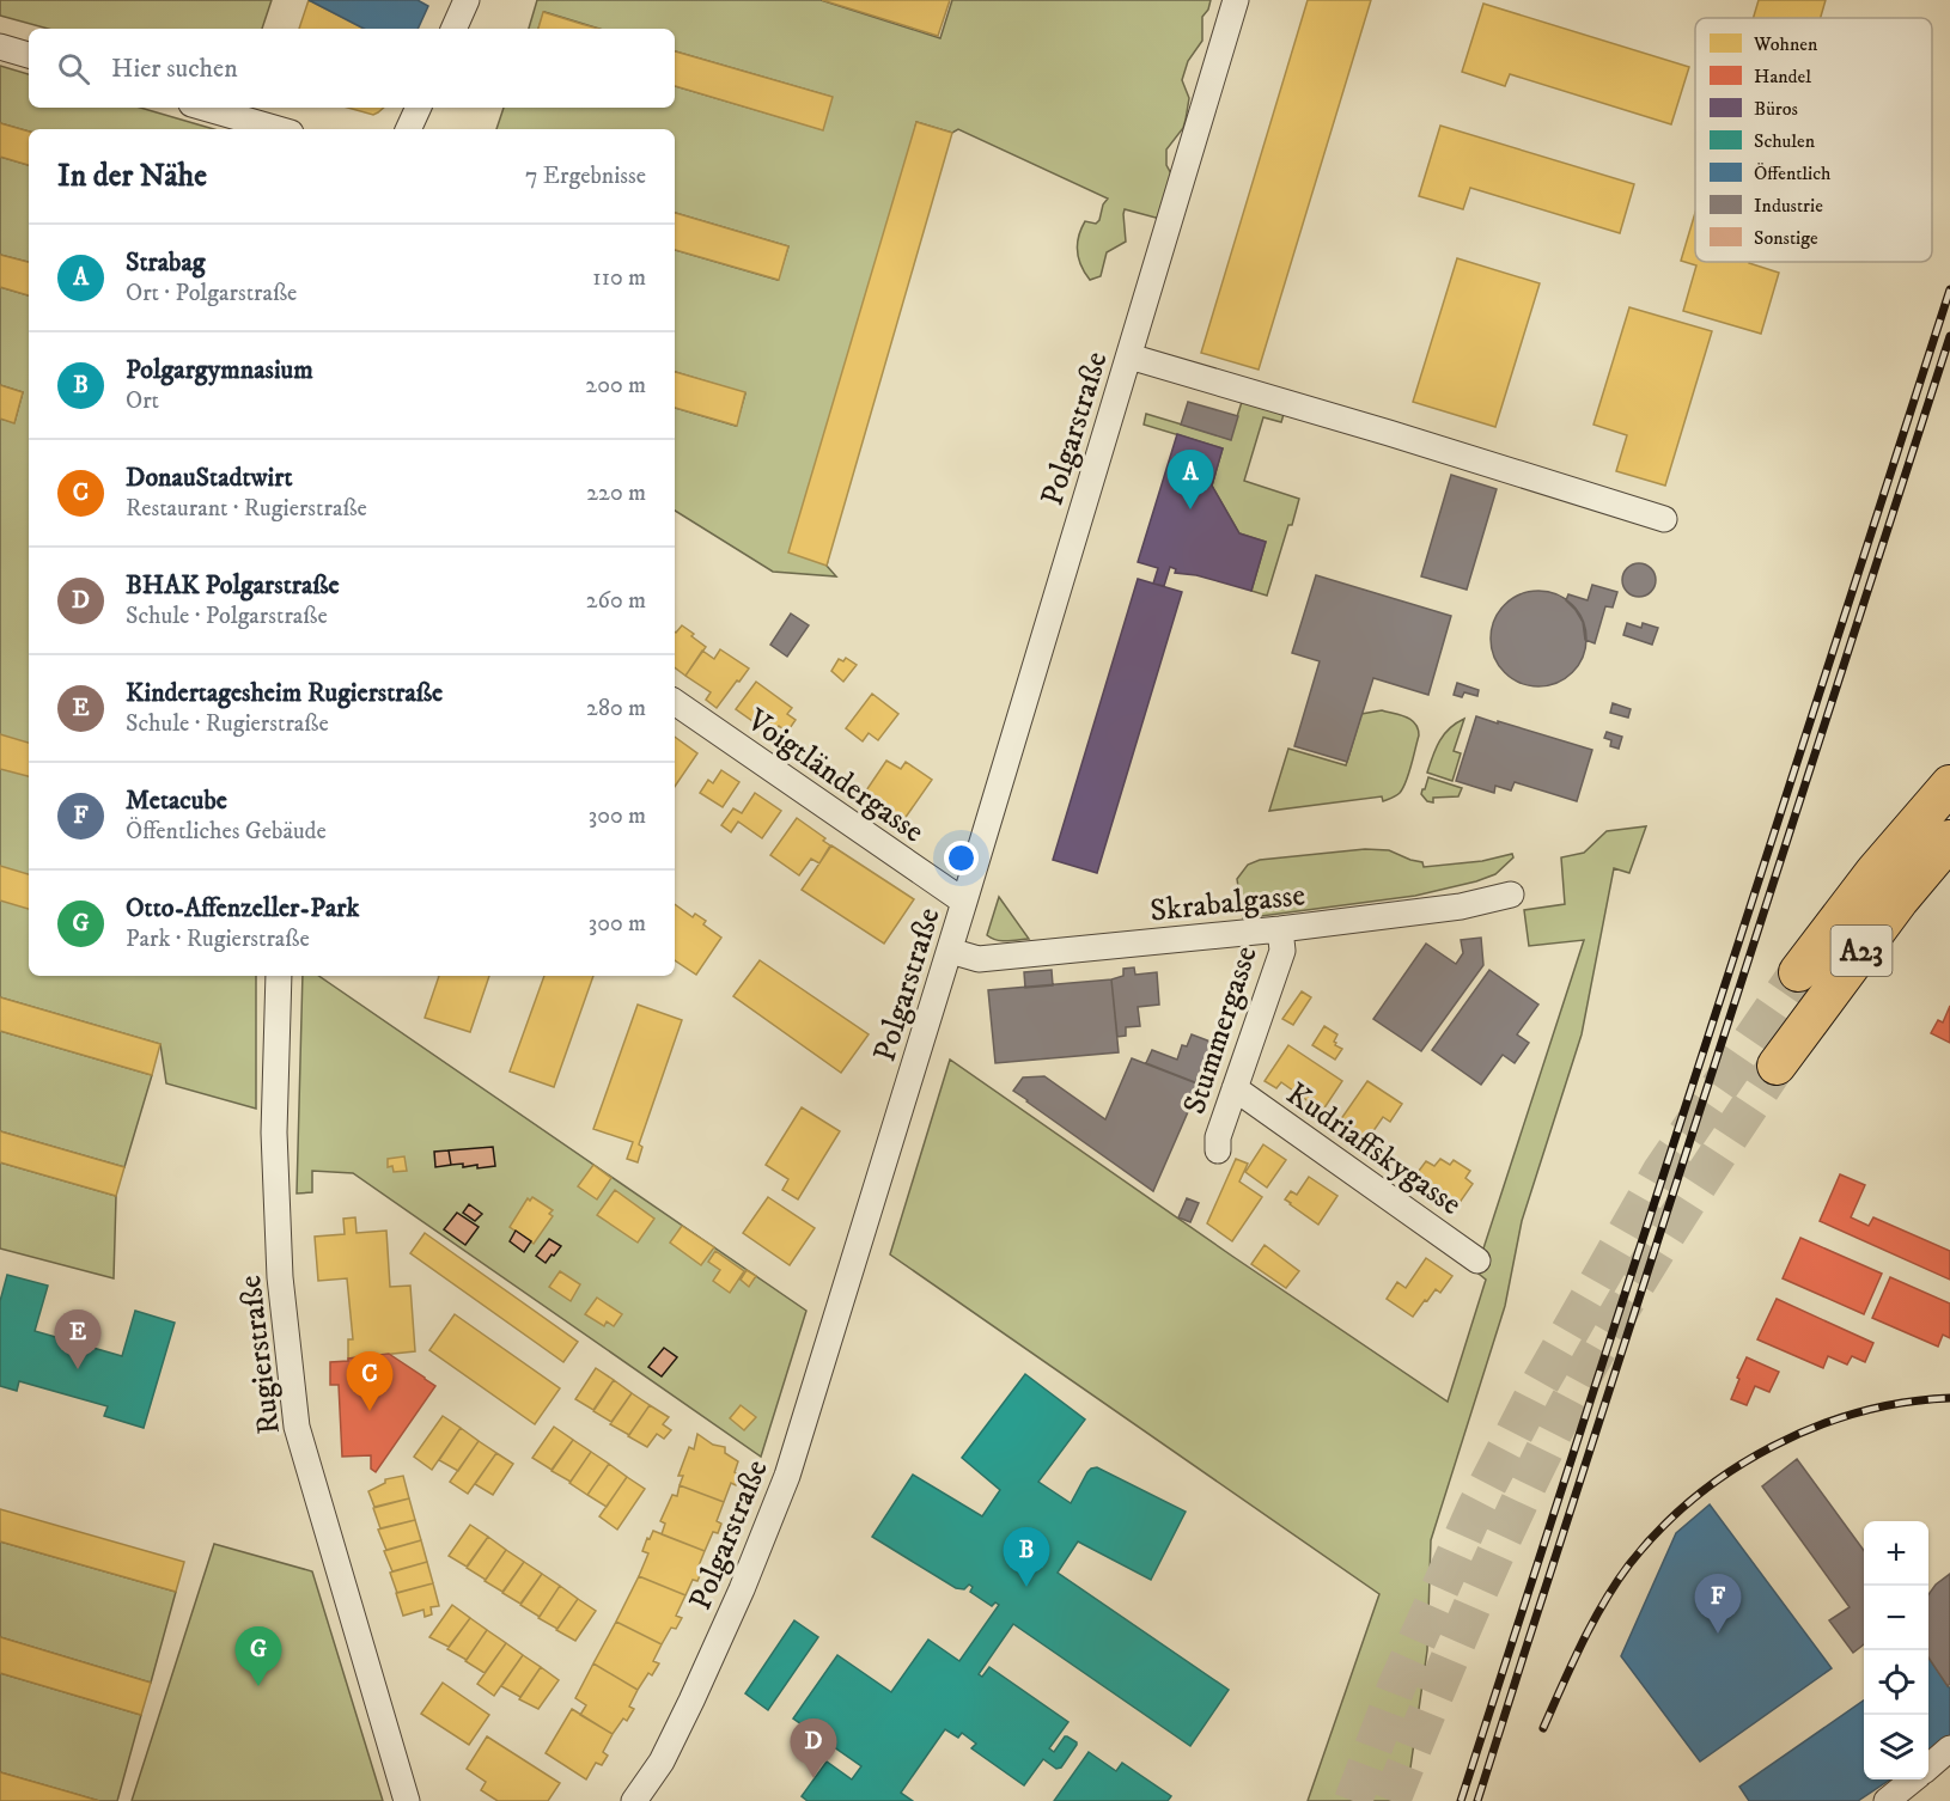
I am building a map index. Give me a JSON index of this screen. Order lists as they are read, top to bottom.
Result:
{
  "streets": {
    "highway": ["A23"],
    "street": [
      "Polgarstraße",
      "Voigtländergasse",
      "Skrabalgasse",
      "Stummergasse",
      "Kudriaffskygasse",
      "Rugierstraße"
    ]
  },
  "crossings": [
    ["Polgarstraße", "Voigtländergasse"],
    ["Polgarstraße", "Skrabalgasse"],
    ["Skrabalgasse", "Stummergasse"],
    ["Stummergasse", "Kudriaffskygasse"]
  ],
  "legend": [
    "Wohnen",
    "Handel",
    "Büros",
    "Schulen",
    "Öffentlich",
    "Industrie",
    "Sonstige"
  ],
  "page": {
    "search": "Hier suchen",
    "heading": ["In der Nähe", "7 Ergebnisse"],
    "list": [
      {
        "mark": "A",
        "name": "Strabag",
        "note": "Ort · Polgarstraße",
        "value": "110 m"
      },
      {
        "mark": "B",
        "name": "Polgargymnasium",
        "note": "Ort",
        "value": "200 m"
      },
      {
        "mark": "C",
        "name": "DonauStadtwirt",
        "note": "Restaurant · Rugierstraße",
        "value": "220 m"
      },
      {
        "mark": "D",
        "name": "BHAK Polgarstraße",
        "note": "Schule · Polgarstraße",
        "value": "260 m"
      },
      {
        "mark": "E",
        "name": "Kindertagesheim Rugierstraße",
        "note": "Schule · Rugierstraße",
        "value": "280 m"
      },
      {
        "mark": "F",
        "name": "Metacube",
        "note": "Öffentliches Gebäude",
        "value": "300 m"
      },
      {
        "mark": "G",
        "name": "Otto-Affenzeller-Park",
        "note": "Park · Rugierstraße",
        "value": "300 m"
      }
    ],
    "pins": [
      "A",
      "E",
      "C",
      "B",
      "F",
      "G",
      "D"
    ],
    "map_buttons": ["+", "−"]
  }
}
